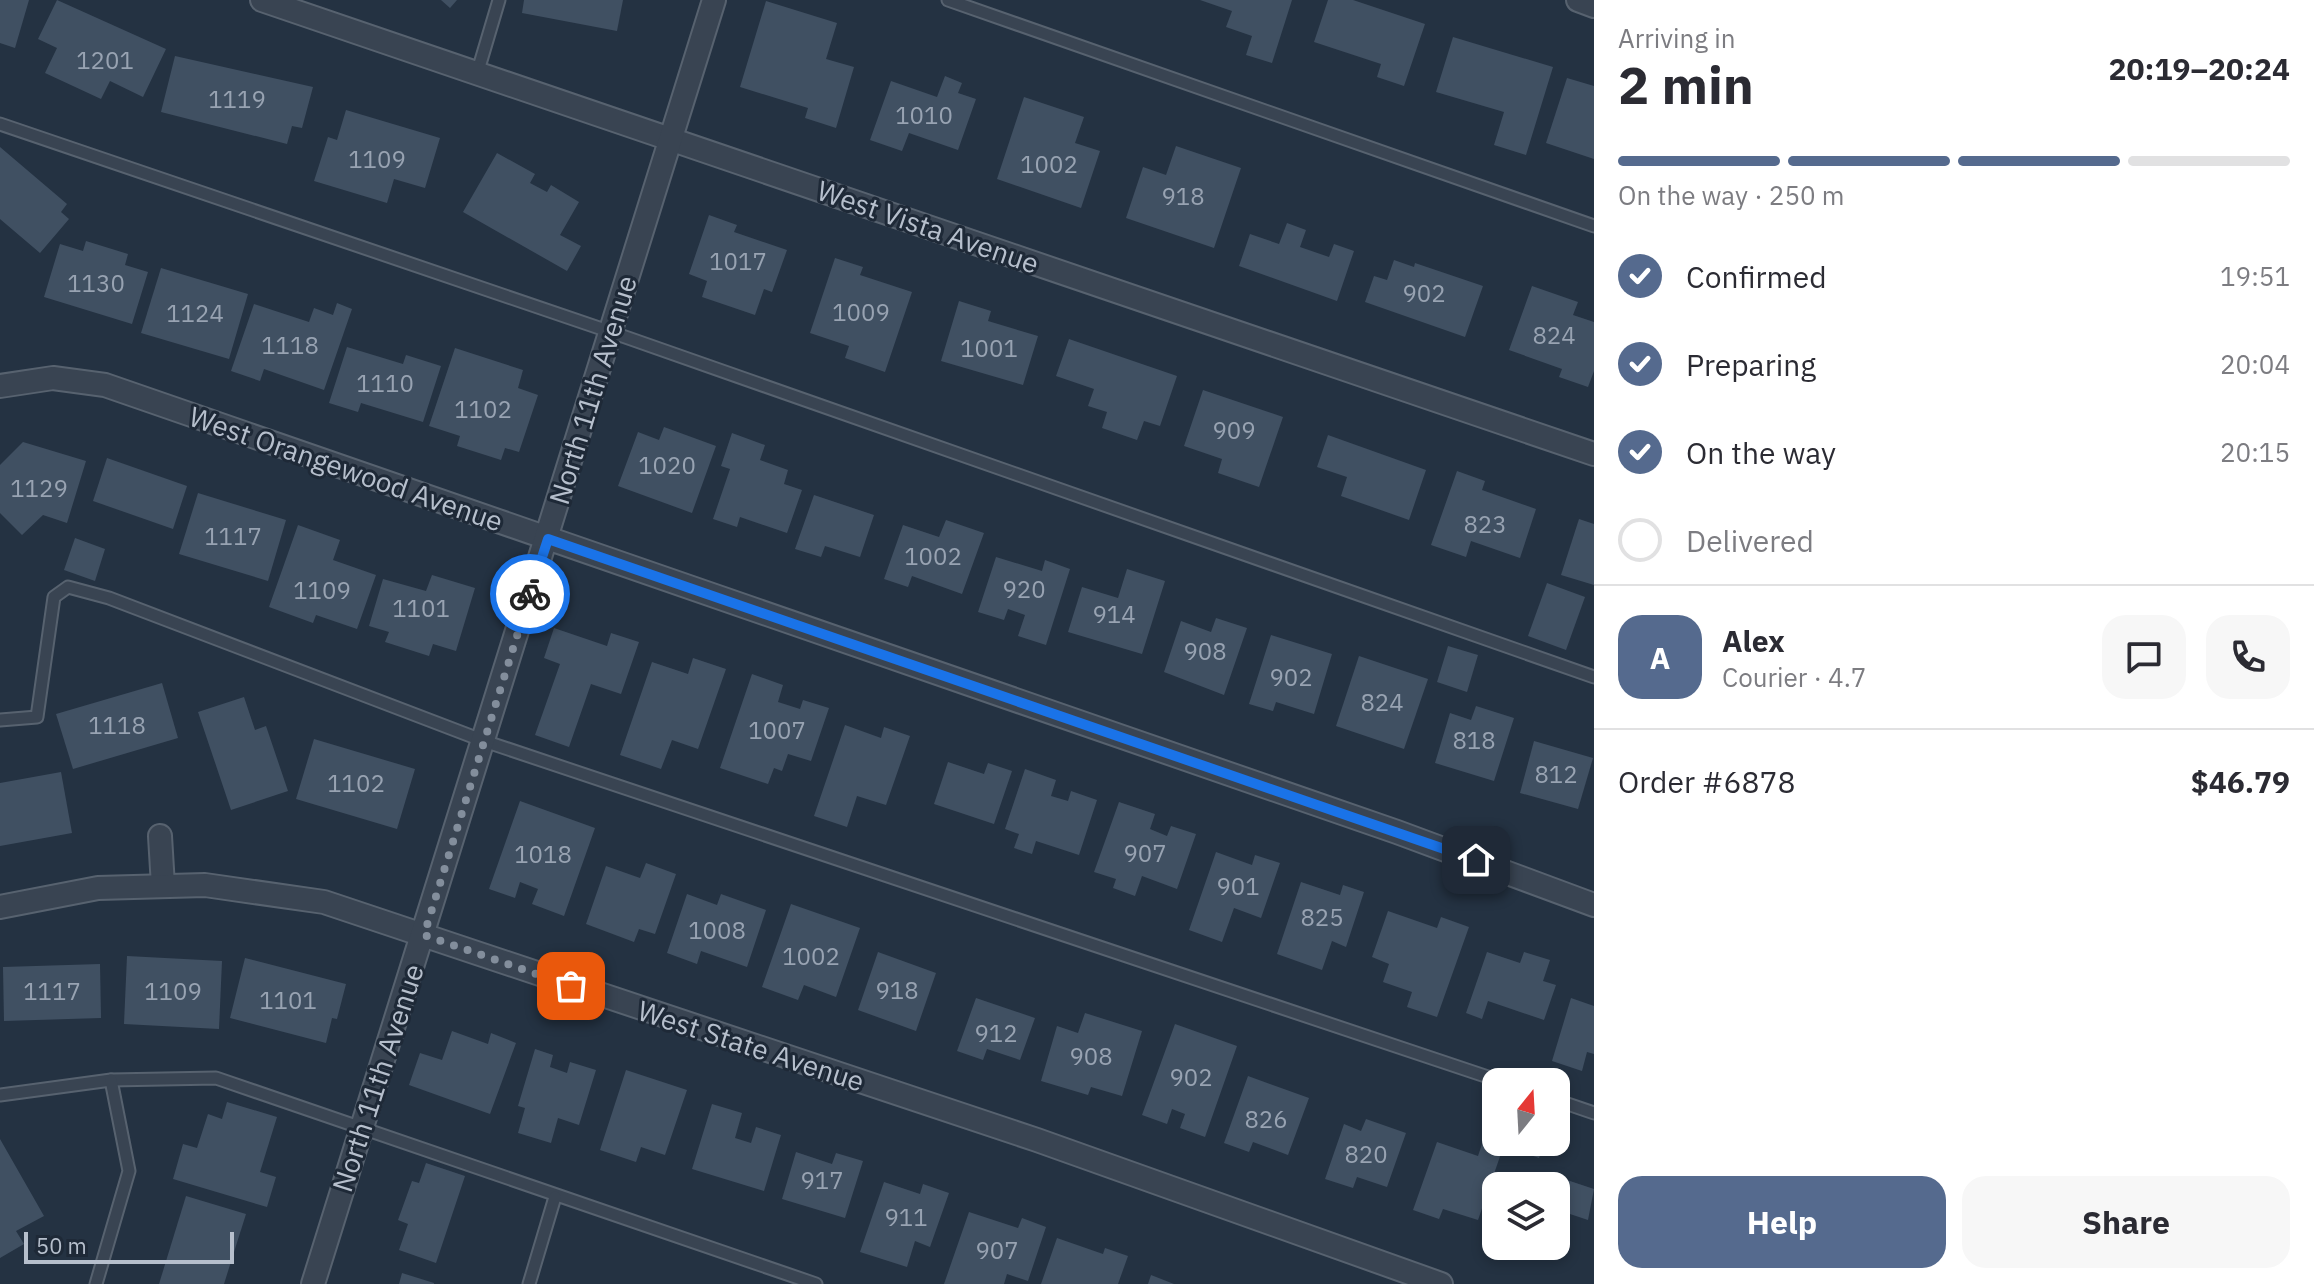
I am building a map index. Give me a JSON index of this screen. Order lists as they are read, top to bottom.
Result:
{
  "streets": {
    "street": [
      "West Vista Avenue",
      "North 11th Avenue",
      "West Orangewood Avenue",
      "West State Avenue"
    ]
  },
  "crossings": [
    ["West Vista Avenue", "North 11th Avenue"],
    ["North 11th Avenue", "West Orangewood Avenue"],
    ["North 11th Avenue", "West State Avenue"]
  ],
  "house_numbers": [
    "1201",
    "1119",
    "1010",
    "1109",
    "1002",
    "918",
    "1017",
    "1130",
    "902",
    "1009",
    "1124",
    "824",
    "1118",
    "1001",
    "1110",
    "1102",
    "909",
    "1020",
    "1129",
    "823",
    "1117",
    "1002",
    "920",
    "1109",
    "1101",
    "914",
    "908",
    "902",
    "824",
    "1118",
    "1007",
    "818",
    "812",
    "1102",
    "907",
    "1018",
    "901",
    "825",
    "1008",
    "1002",
    "918",
    "1117",
    "1109",
    "1101",
    "912",
    "908",
    "902",
    "826",
    "820",
    "917",
    "911",
    "907"
  ],
  "scale_bar": "50 m",
  "north": "top",
  "page": {
    "heading": ["2 min", "Arriving in", "20:19–20:24"],
    "panel": [
      "Alex",
      "Courier · 4.7",
      "Order #6878",
      "$46.79"
    ],
    "bar": "On the way · 250 m",
    "list": [
      ["Confirmed", "19:51"],
      ["Preparing", "20:04"],
      ["On the way", "20:15"],
      "Delivered"
    ],
    "round": "A",
    "buttons": ["Help", "Share"],
    "scale": "50 m"
  }
}
